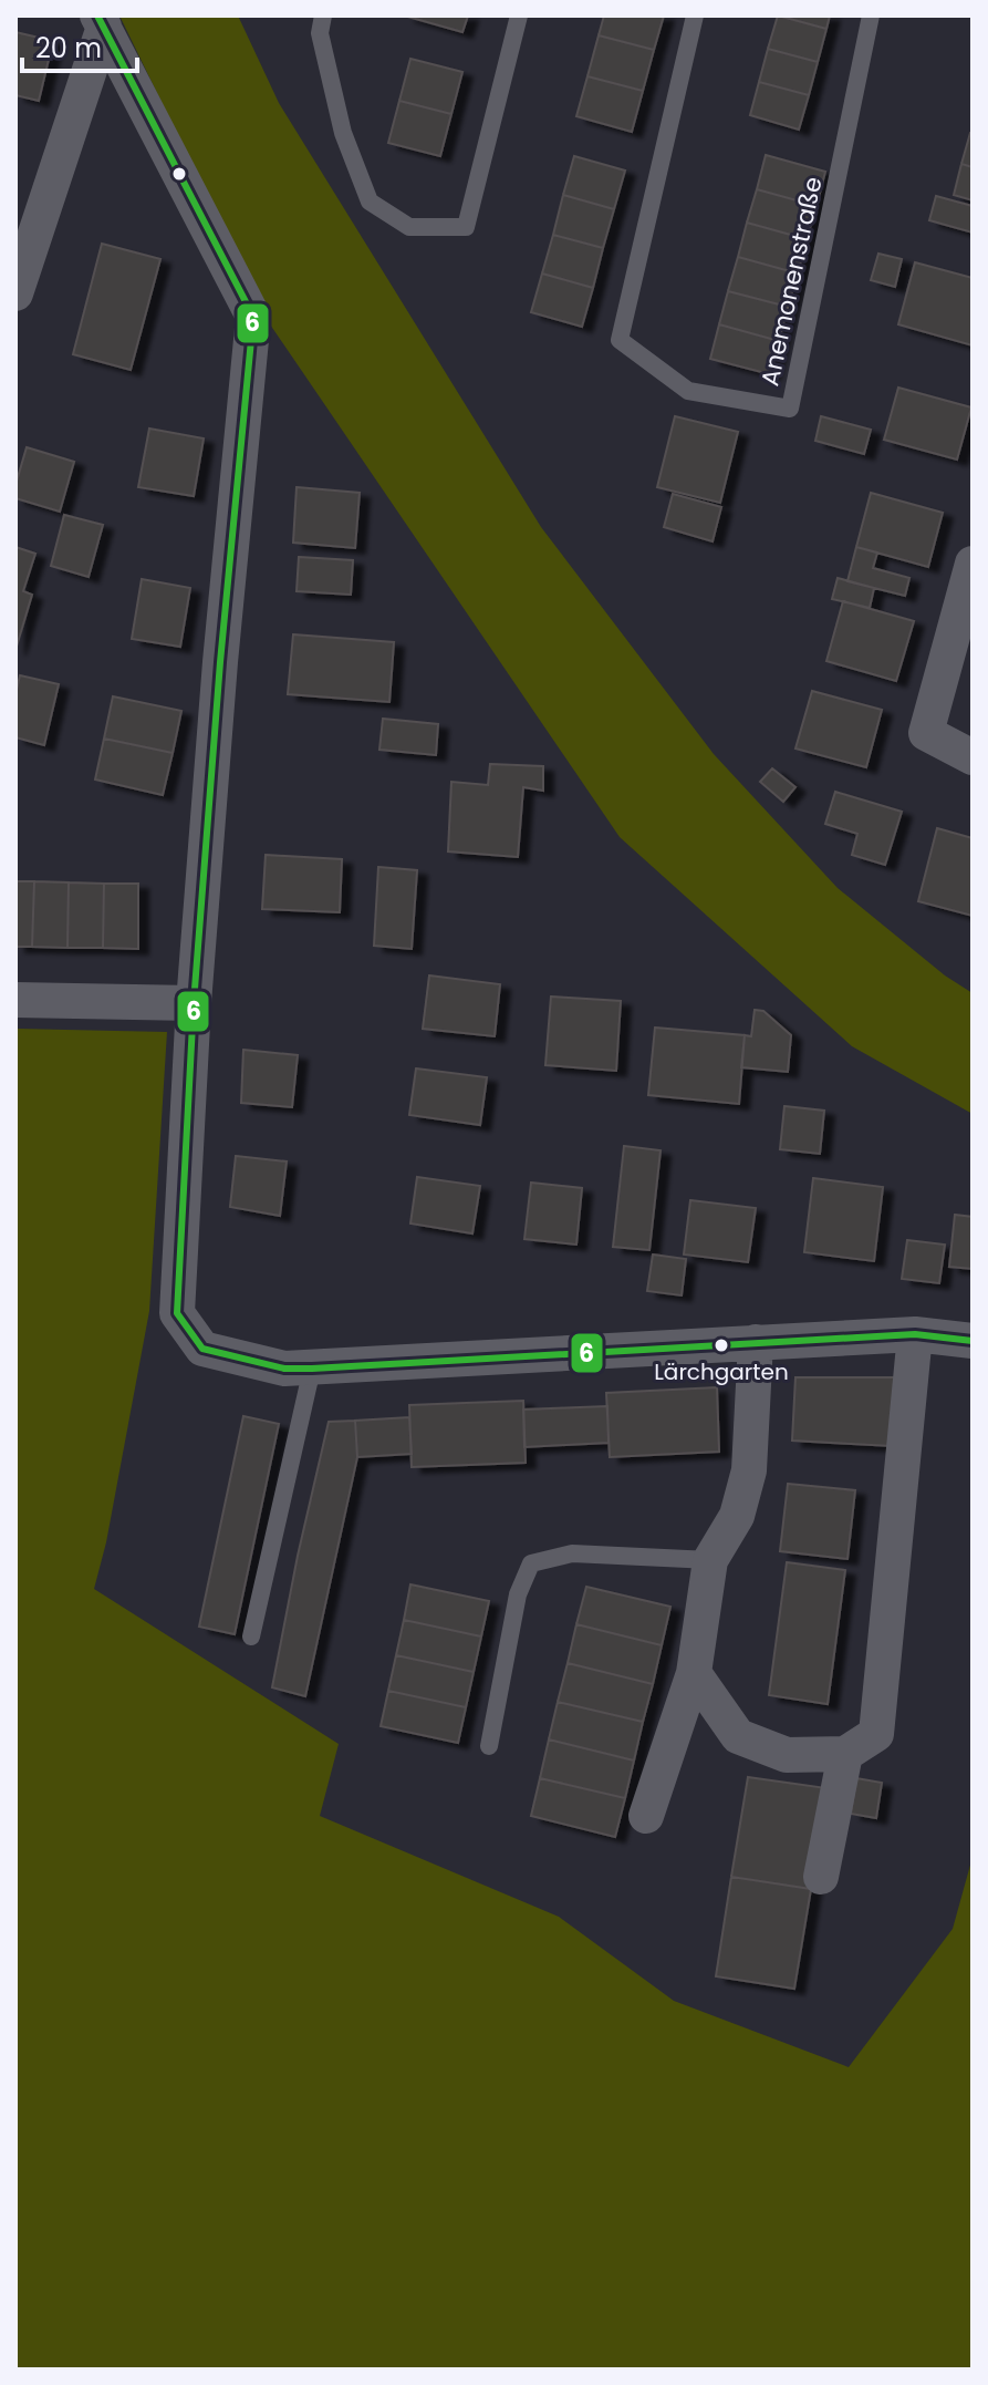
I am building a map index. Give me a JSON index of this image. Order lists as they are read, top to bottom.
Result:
{
  "streets": {
    "lane": ["Anemonenstraße"]
  },
  "places": ["Lärchgarten"],
  "lines": ["transit line 6"],
  "scale_bar": "20 m"
}
